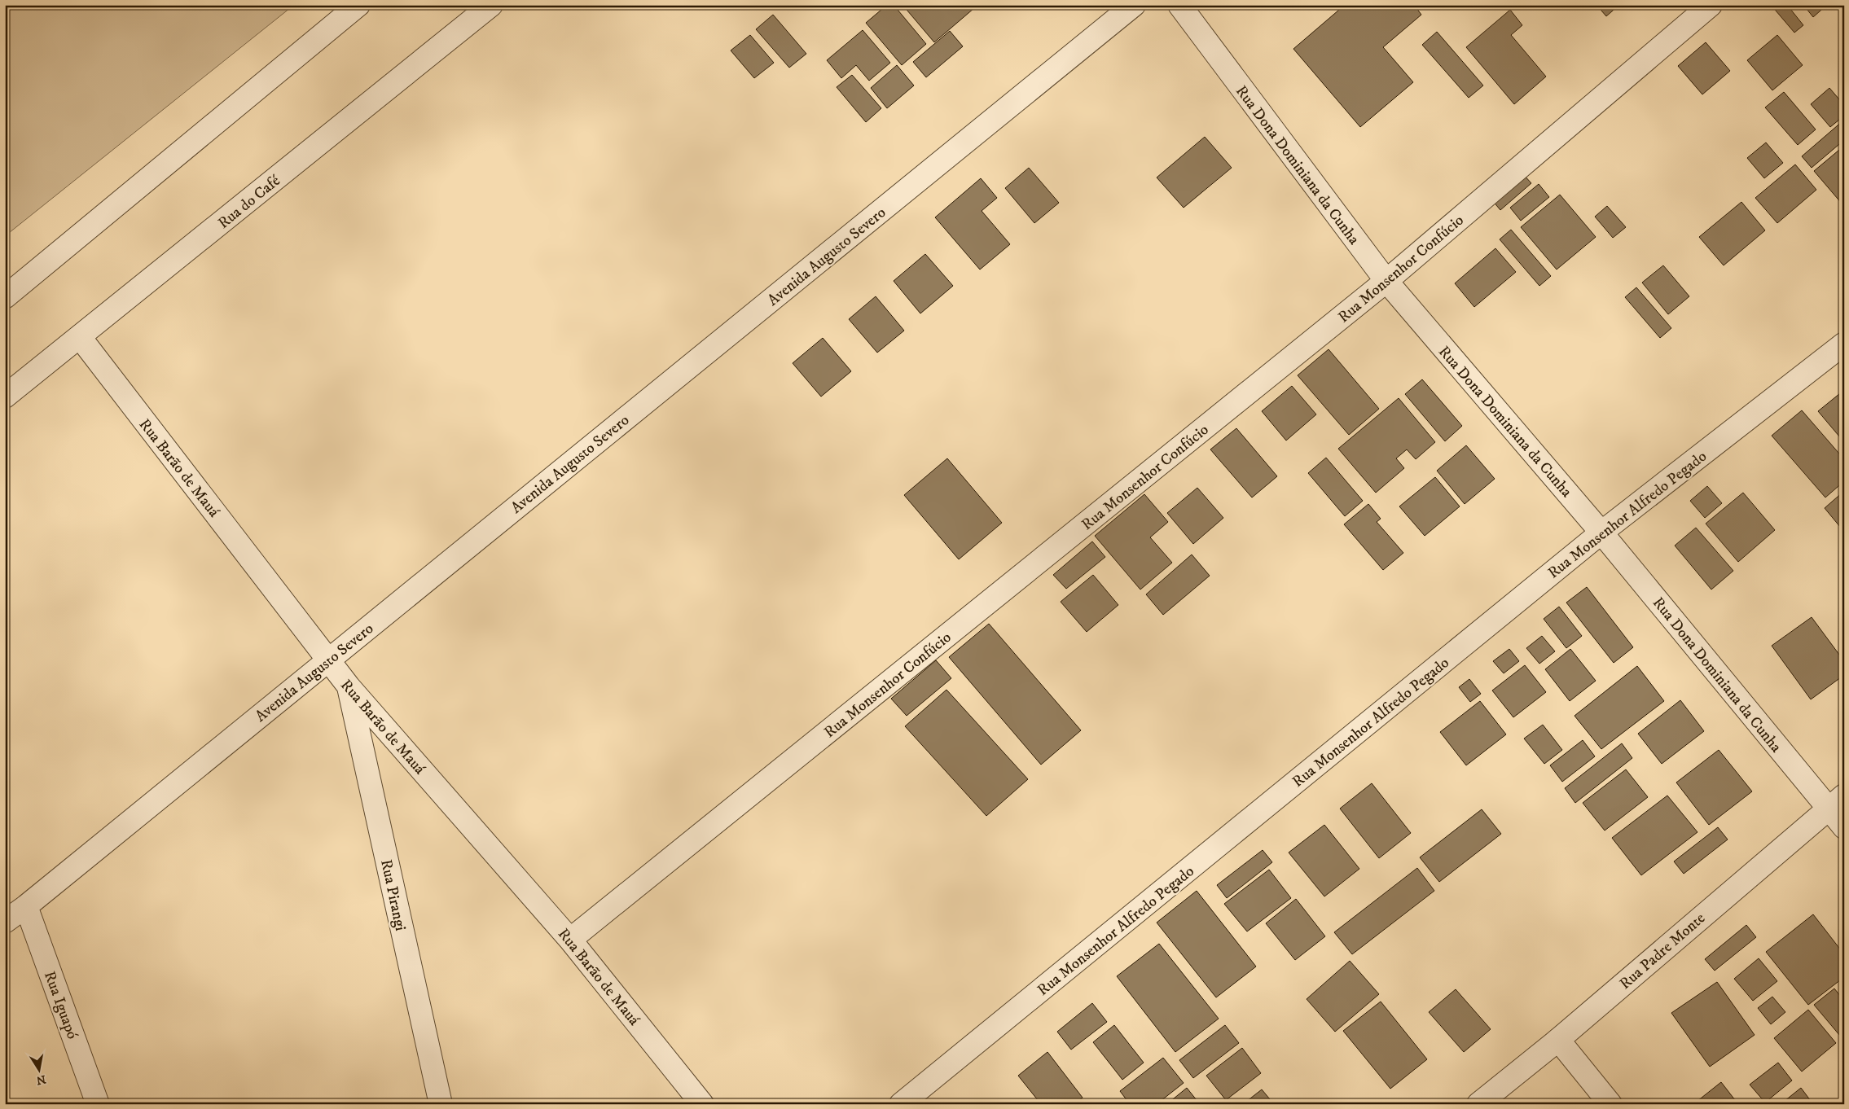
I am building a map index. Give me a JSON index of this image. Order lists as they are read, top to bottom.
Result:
{
  "streets": {
    "street": [
      "Rua Dona Dominiana da Cunha",
      "Rua do Café",
      "Avenida Augusto Severo",
      "Rua Monsenhor Confúcio",
      "Rua Barão de Mauá",
      "Rua Monsenhor Alfredo Pegado",
      "Rua Pirangi",
      "Rua Padre Monte",
      "Rua Iguapó"
    ]
  },
  "crossings": [
    ["Rua Dona Dominiana da Cunha", "Rua Monsenhor Confúcio"],
    ["Rua Dona Dominiana da Cunha", "Rua Monsenhor Alfredo Pegado"],
    ["Rua Dona Dominiana da Cunha", "Rua Padre Monte"],
    ["Rua do Café", "Rua Barão de Mauá"],
    ["Avenida Augusto Severo", "Rua Barão de Mauá"],
    ["Avenida Augusto Severo", "Rua Iguapó"],
    ["Rua Monsenhor Confúcio", "Rua Barão de Mauá"],
    ["Rua Barão de Mauá", "Rua Pirangi"]
  ],
  "north": "bottom"
}
